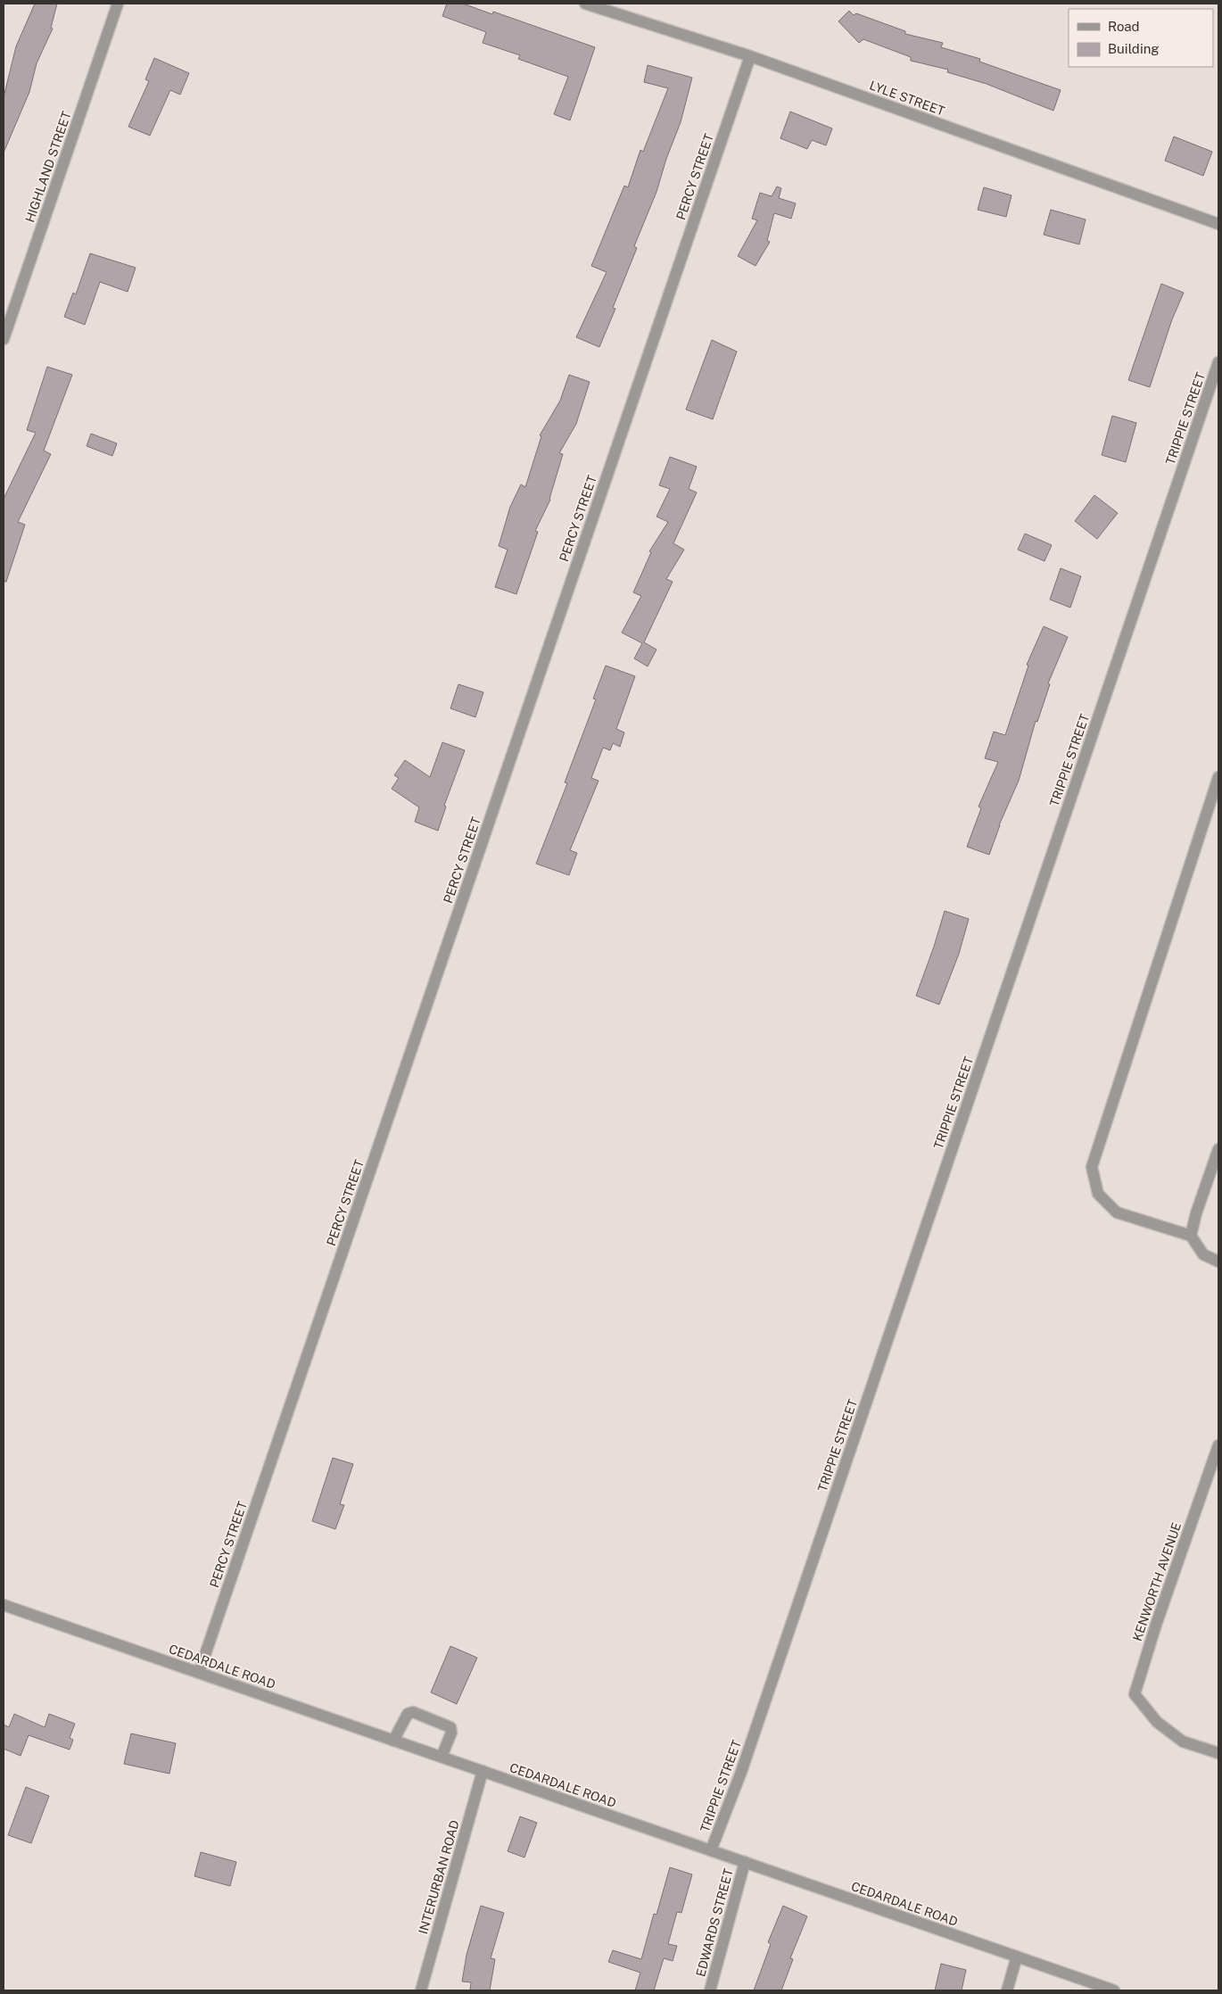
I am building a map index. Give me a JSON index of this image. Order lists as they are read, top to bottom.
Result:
{
  "streets": {
    "street": [
      "LYLE STREET",
      "HIGHLAND STREET",
      "PERCY STREET",
      "TRIPPIE STREET",
      "KENWORTH AVENUE",
      "CEDARDALE ROAD",
      "INTERURBAN ROAD",
      "EDWARDS STREET"
    ]
  },
  "crossings": [
    ["LYLE STREET", "PERCY STREET"],
    ["PERCY STREET", "CEDARDALE ROAD"],
    ["TRIPPIE STREET", "CEDARDALE ROAD"],
    ["CEDARDALE ROAD", "INTERURBAN ROAD"],
    ["CEDARDALE ROAD", "EDWARDS STREET"]
  ],
  "legend": ["Road", "Building"]
}
